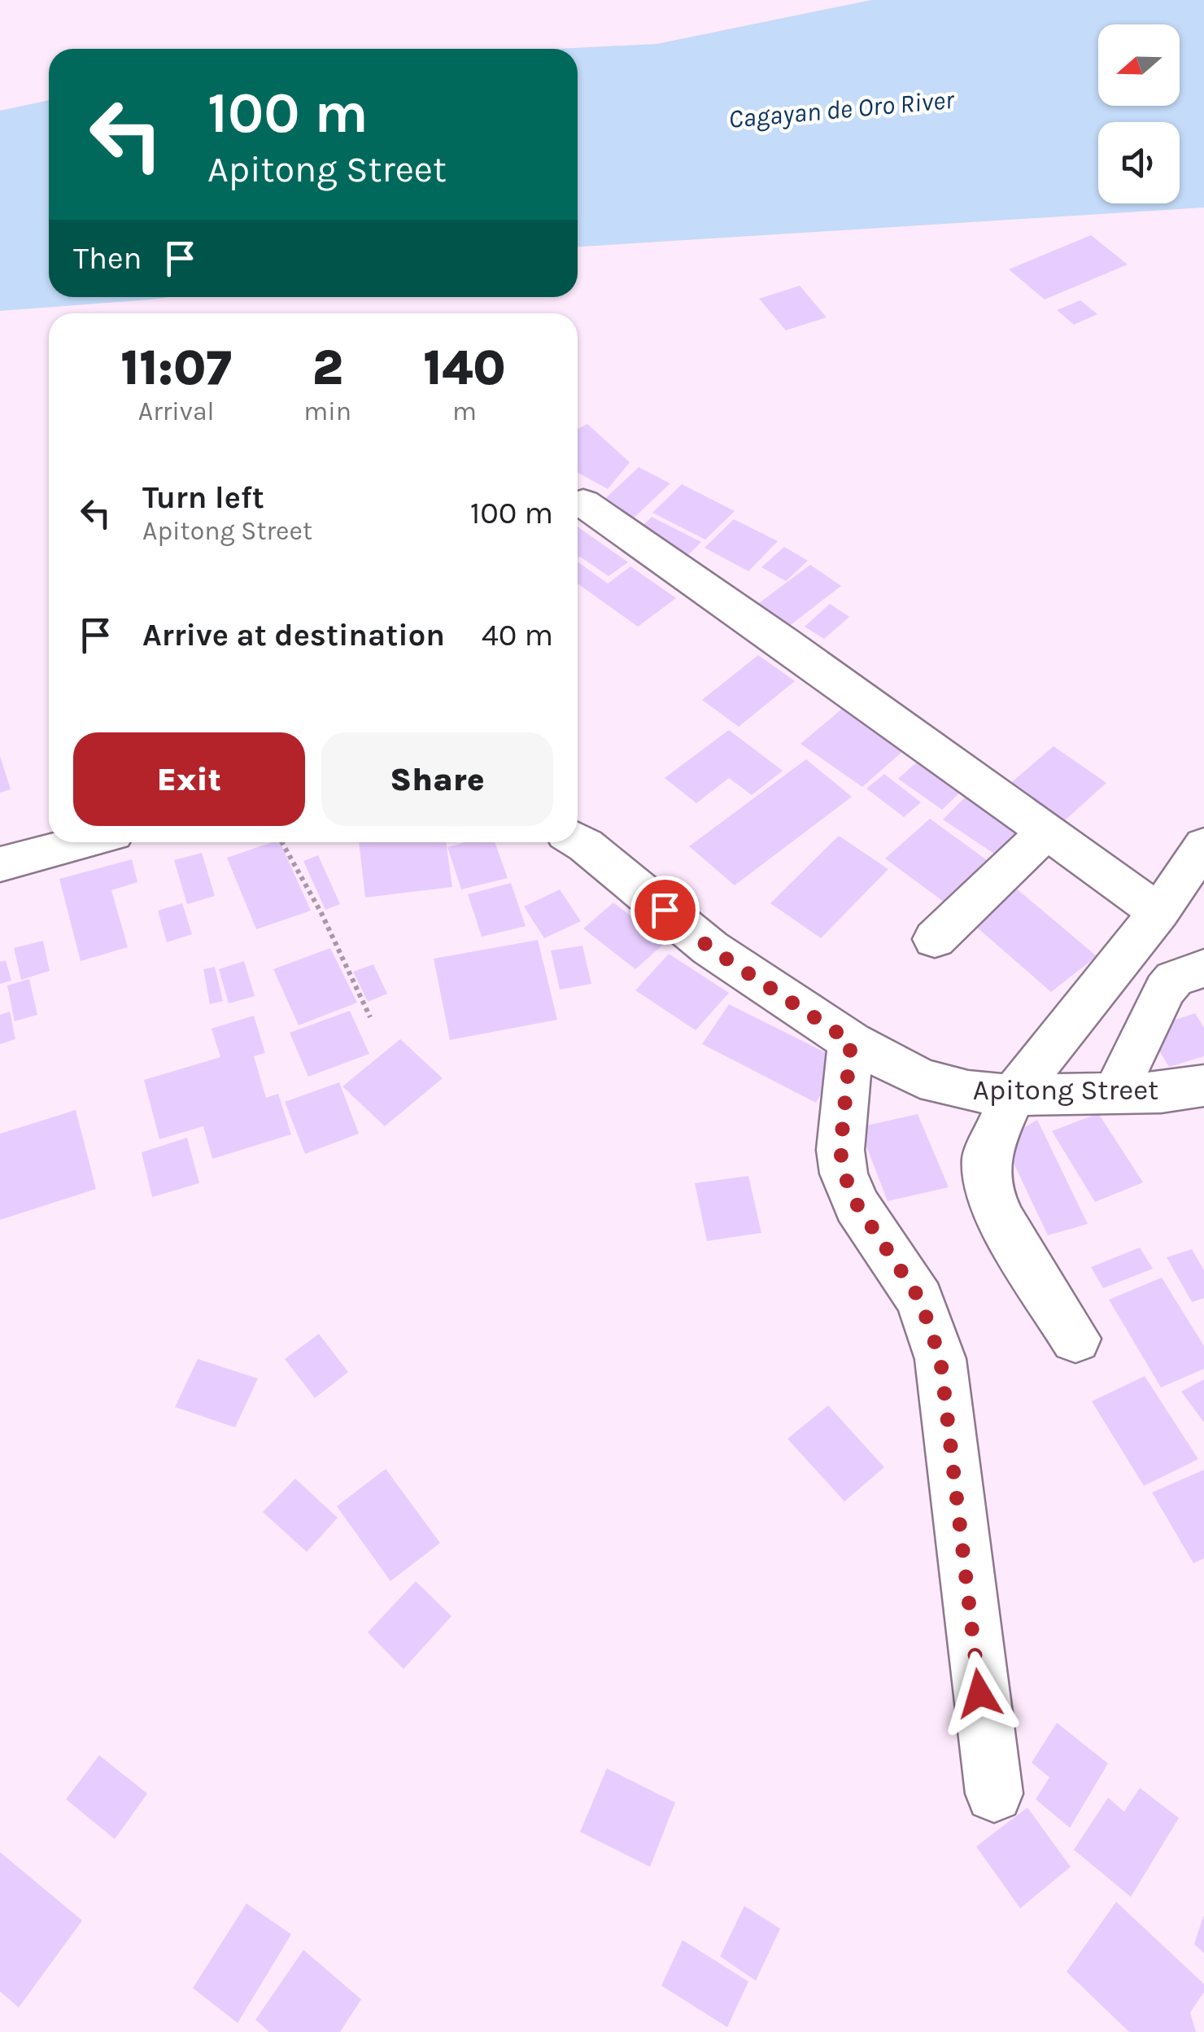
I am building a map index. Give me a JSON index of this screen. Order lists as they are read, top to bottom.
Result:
{
  "streets": {
    "street": ["Apitong Street"]
  },
  "water": ["Cagayan de Oro River"],
  "north": "left",
  "page": {
    "turn": ["100 m", "Apitong Street"],
    "then": "Then",
    "eta": [
      "11:07",
      "Arrival",
      "2",
      "min",
      "140",
      "m"
    ],
    "list": [
      {
        "name": "Turn left",
        "note": "Apitong Street",
        "value": "100 m"
      },
      {
        "name": "Arrive at destination",
        "value": "40 m"
      }
    ],
    "buttons": ["Exit", "Share"]
  }
}
